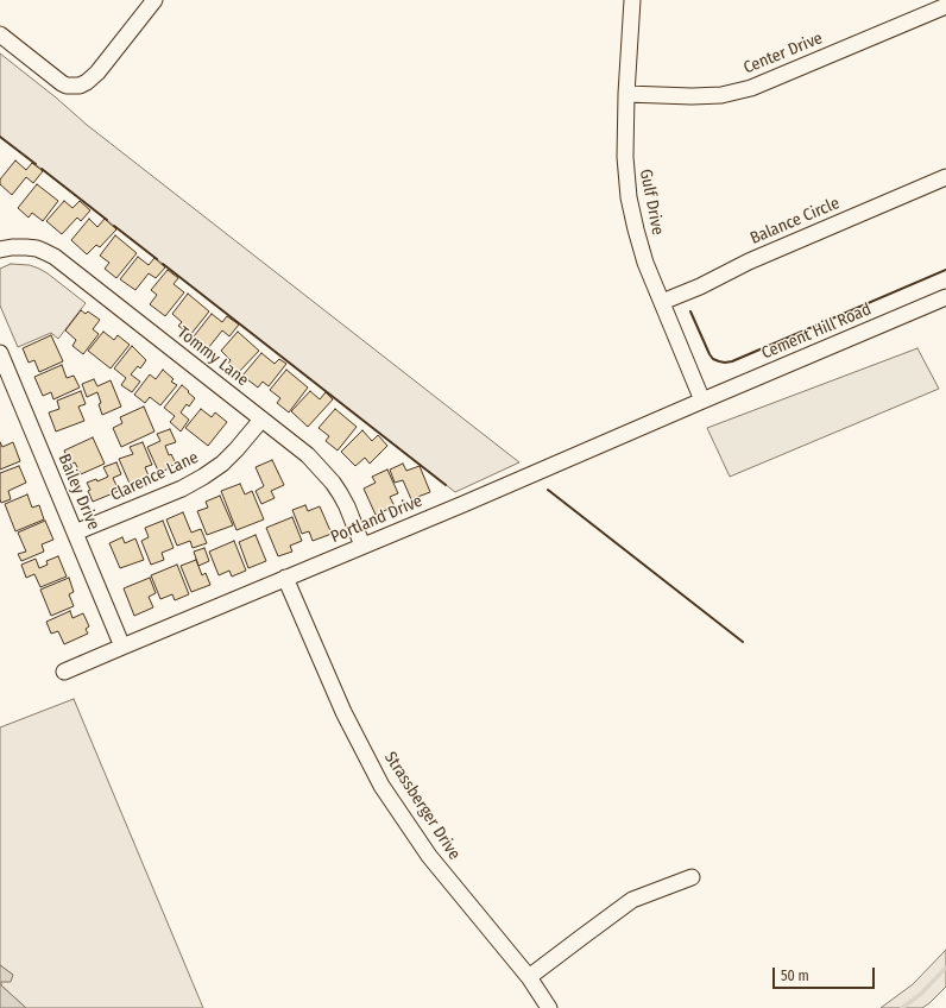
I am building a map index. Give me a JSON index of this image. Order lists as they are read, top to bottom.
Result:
{
  "streets": {
    "street": [
      "Center Drive",
      "Gulf Drive",
      "Balance Circle",
      "Cement Hill Road",
      "Tommy Lane",
      "Clarence Lane",
      "Bailey Drive",
      "Portland Drive",
      "Strassberger Drive"
    ]
  },
  "crossings": [
    ["Center Drive", "Gulf Drive"],
    ["Gulf Drive", "Balance Circle"],
    ["Gulf Drive", "Cement Hill Road"],
    ["Gulf Drive", "Portland Drive"],
    ["Cement Hill Road", "Portland Drive"],
    ["Tommy Lane", "Clarence Lane"],
    ["Tommy Lane", "Portland Drive"],
    ["Clarence Lane", "Bailey Drive"],
    ["Bailey Drive", "Portland Drive"],
    ["Portland Drive", "Strassberger Drive"]
  ],
  "scale_bar": "50 m"
}
